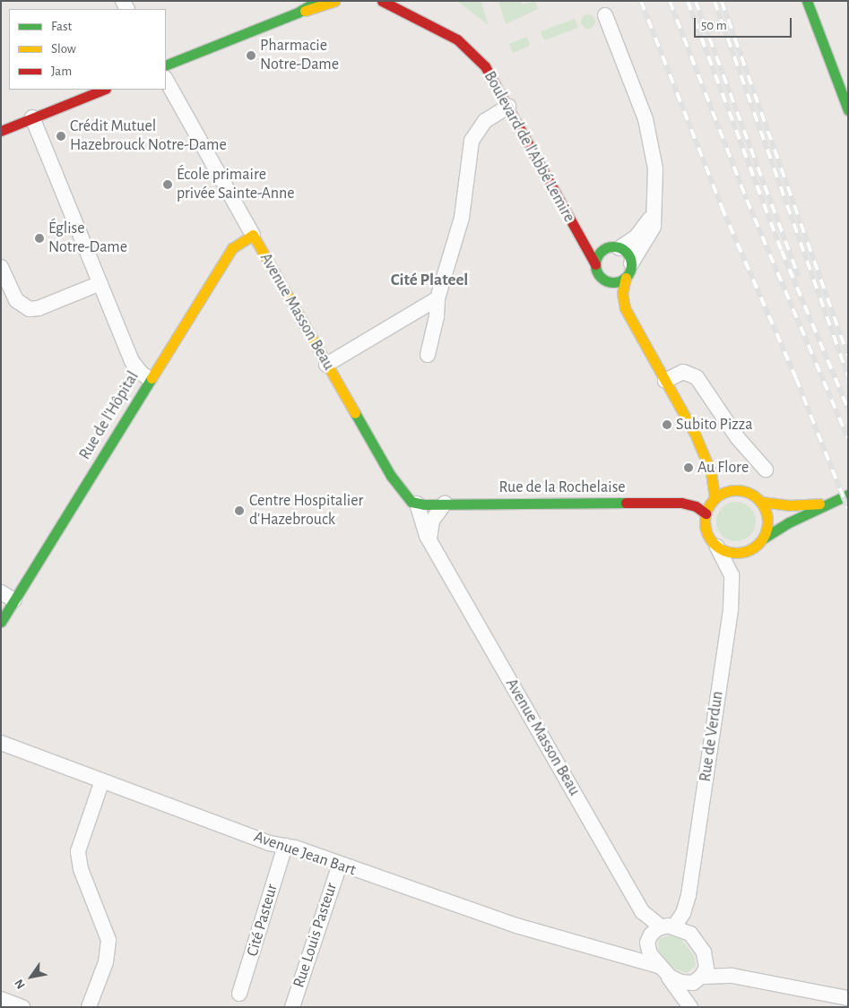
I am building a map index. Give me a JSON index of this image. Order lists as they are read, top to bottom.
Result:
{
  "streets": {
    "main road": [
      "Boulevard de l'Abbé Lemire",
      "Avenue Masson Beau",
      "Rue de l'Hôpital",
      "Rue de la Rochelaise"
    ],
    "street": [
      "Rue de Verdun",
      "Avenue Jean Bart",
      "Cité Pasteur",
      "Rue Louis Pasteur"
    ]
  },
  "crossings": [
    ["Avenue Masson Beau", "Rue de l'Hôpital"],
    ["Avenue Masson Beau", "Rue de la Rochelaise"],
    ["Avenue Masson Beau", "Rue de Verdun"],
    ["Avenue Masson Beau", "Avenue Jean Bart"],
    ["Rue de la Rochelaise", "Rue de Verdun"],
    ["Rue de Verdun", "Avenue Jean Bart"],
    ["Avenue Jean Bart", "Cité Pasteur"],
    ["Avenue Jean Bart", "Rue Louis Pasteur"]
  ],
  "districts": ["Cité Plateel"],
  "places": [
    "Pharmacie Notre-Dame",
    "Crédit Mutuel Hazebrouck Notre-Dame",
    "École primaire privée Sainte-Anne",
    "Église Notre-Dame",
    "Subito Pizza",
    "Au Flore",
    "Centre Hospitalier d'Hazebrouck"
  ],
  "legend": ["Fast", "Slow", "Jam"],
  "scale_bar": "50 m",
  "north": "bottom left"
}
